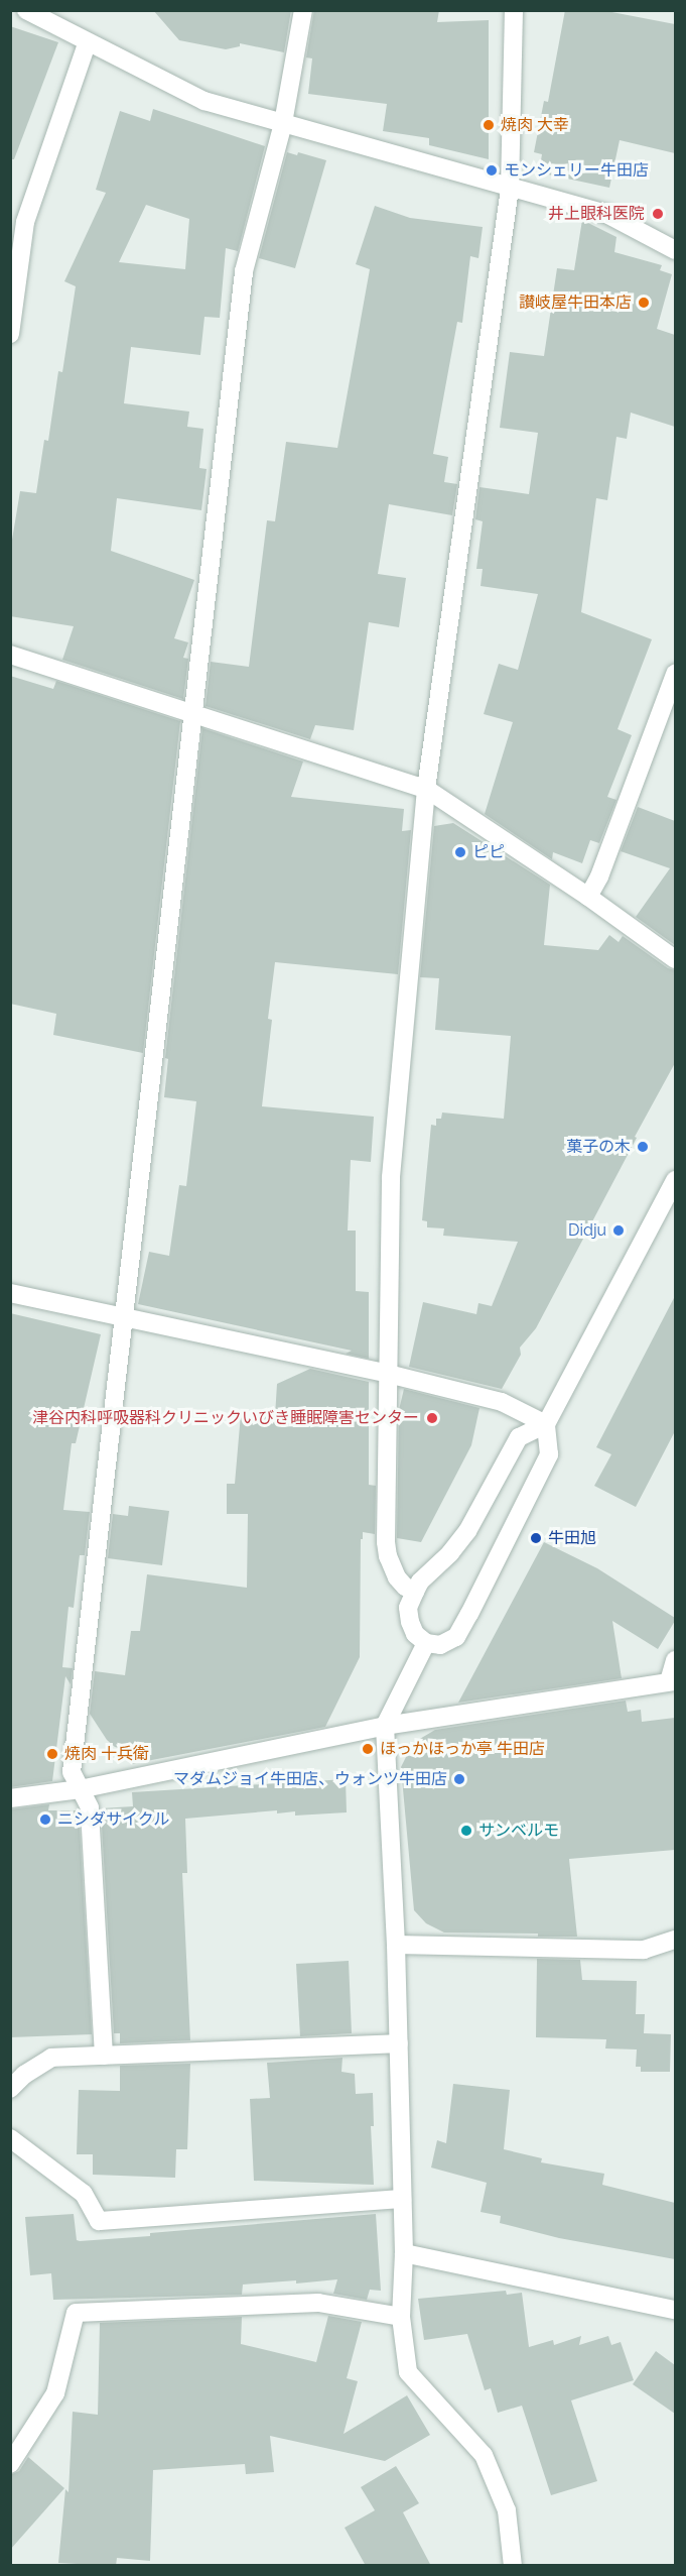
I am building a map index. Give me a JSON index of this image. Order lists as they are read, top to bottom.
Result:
{
  "places": [
    "焼肉 大幸",
    "モンシェリー牛田店",
    "井上眼科医院",
    "讃岐屋牛田本店",
    "ピピ",
    "菓子の木",
    "Didju",
    "津谷内科呼吸器科クリニックいびき睡眠障害センター",
    "牛田旭",
    "ほっかほっか亭 牛田店",
    "焼肉 十兵衛",
    "マダムジョイ牛田店、ウォンツ牛田店",
    "ニシダサイクル",
    "サンベルモ"
  ]
}
